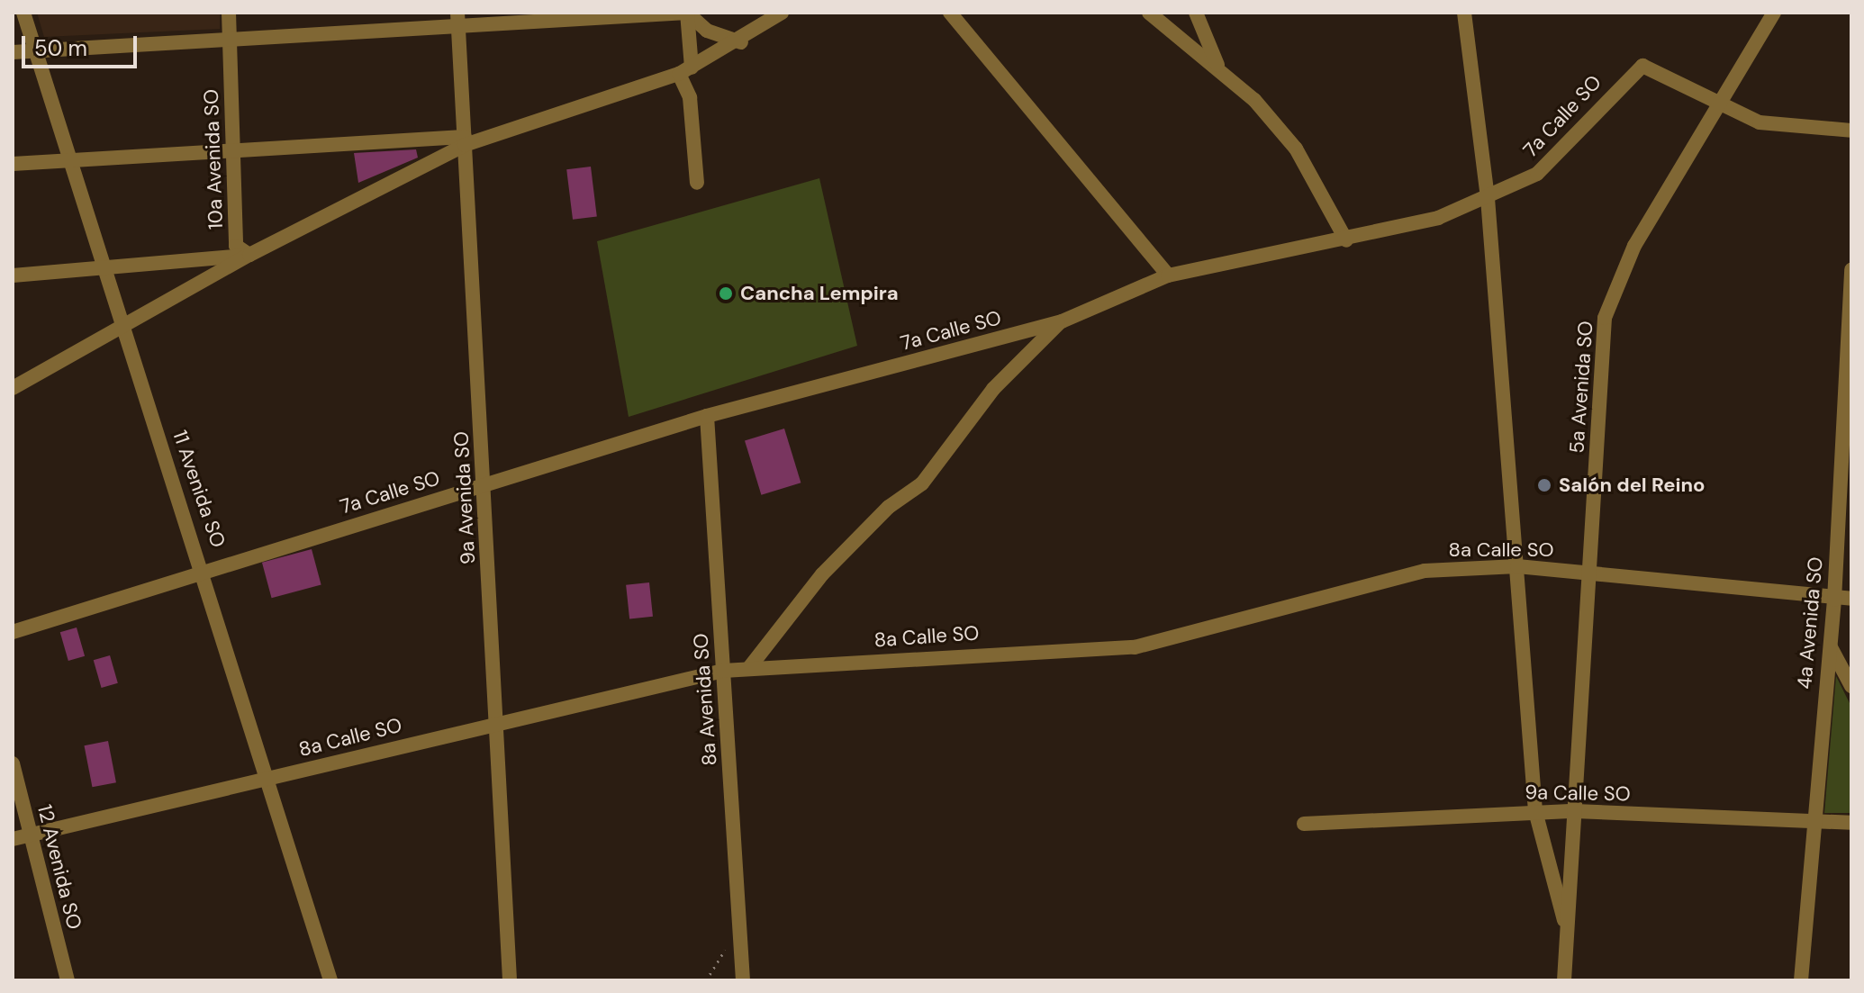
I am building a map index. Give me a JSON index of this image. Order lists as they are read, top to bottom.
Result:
{
  "streets": {
    "street": [
      "7a Calle SO",
      "10a Avenida SO",
      "5a Avenida SO",
      "11 Avenida SO",
      "9a Avenida SO",
      "8a Calle SO",
      "4a Avenida SO",
      "8a Avenida SO",
      "9a Calle SO",
      "12 Avenida SO"
    ]
  },
  "crossings": [
    ["7a Calle SO", "5a Avenida SO"],
    ["7a Calle SO", "11 Avenida SO"],
    ["7a Calle SO", "9a Avenida SO"],
    ["7a Calle SO", "8a Avenida SO"],
    ["5a Avenida SO", "8a Calle SO"],
    ["5a Avenida SO", "9a Calle SO"],
    ["11 Avenida SO", "8a Calle SO"],
    ["9a Avenida SO", "8a Calle SO"],
    ["8a Calle SO", "4a Avenida SO"],
    ["8a Calle SO", "8a Avenida SO"],
    ["8a Calle SO", "12 Avenida SO"],
    ["4a Avenida SO", "9a Calle SO"]
  ],
  "places": ["Cancha Lempira", "Salón del Reino"],
  "scale_bar": "50 m"
}
